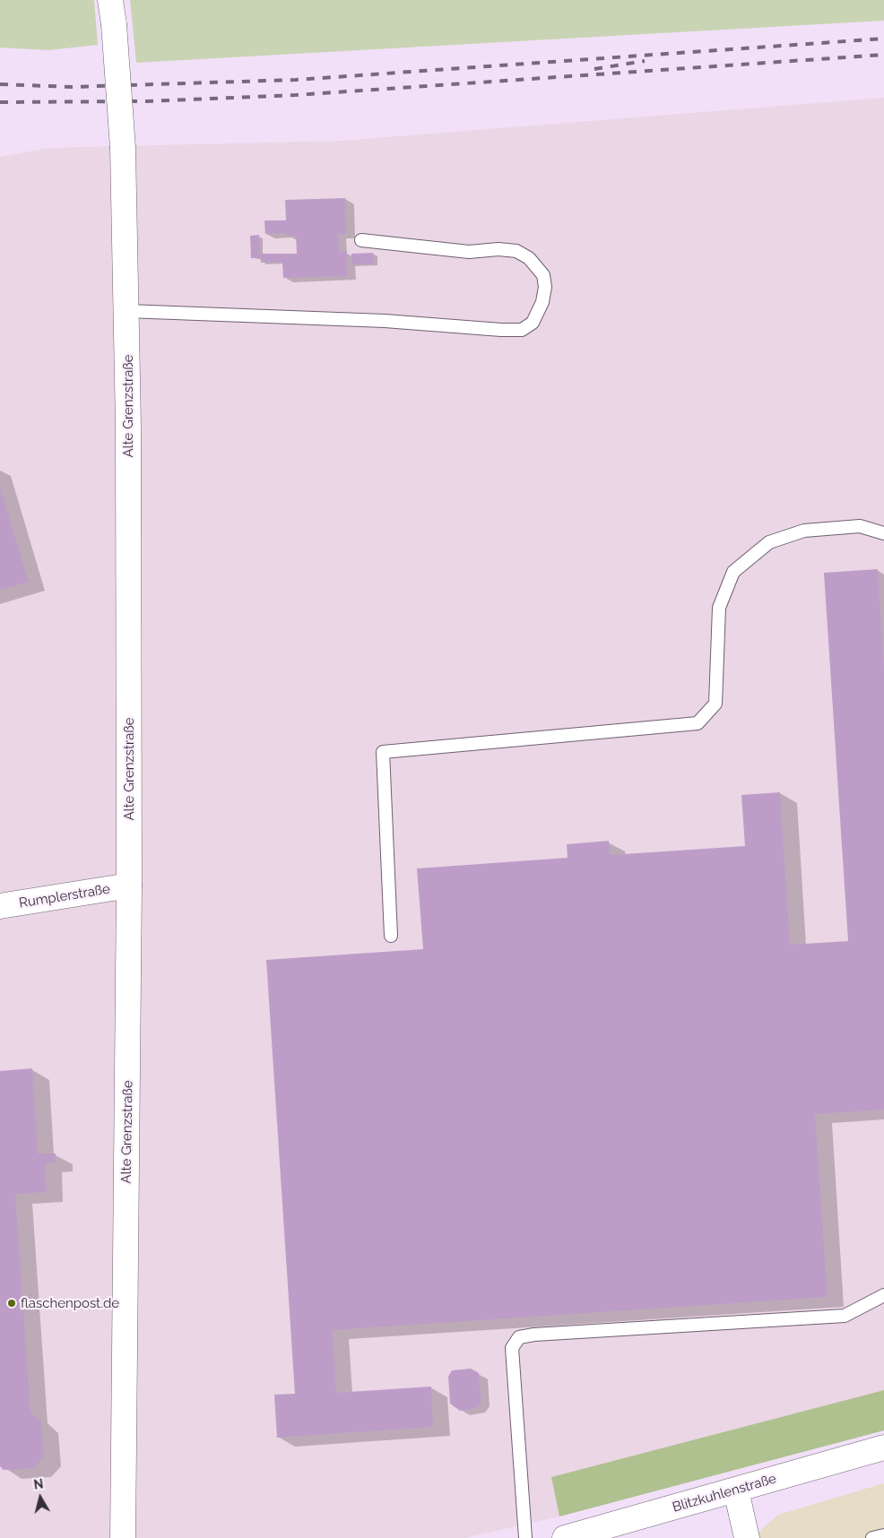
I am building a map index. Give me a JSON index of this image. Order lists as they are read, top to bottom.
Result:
{
  "streets": {
    "street": ["Alte Grenzstraße", "Rumplerstraße", "Blitzkuhlenstraße"]
  },
  "crossings": [
    ["Alte Grenzstraße", "Rumplerstraße"]
  ],
  "places": ["flaschenpost.de"],
  "north": "top"
}
